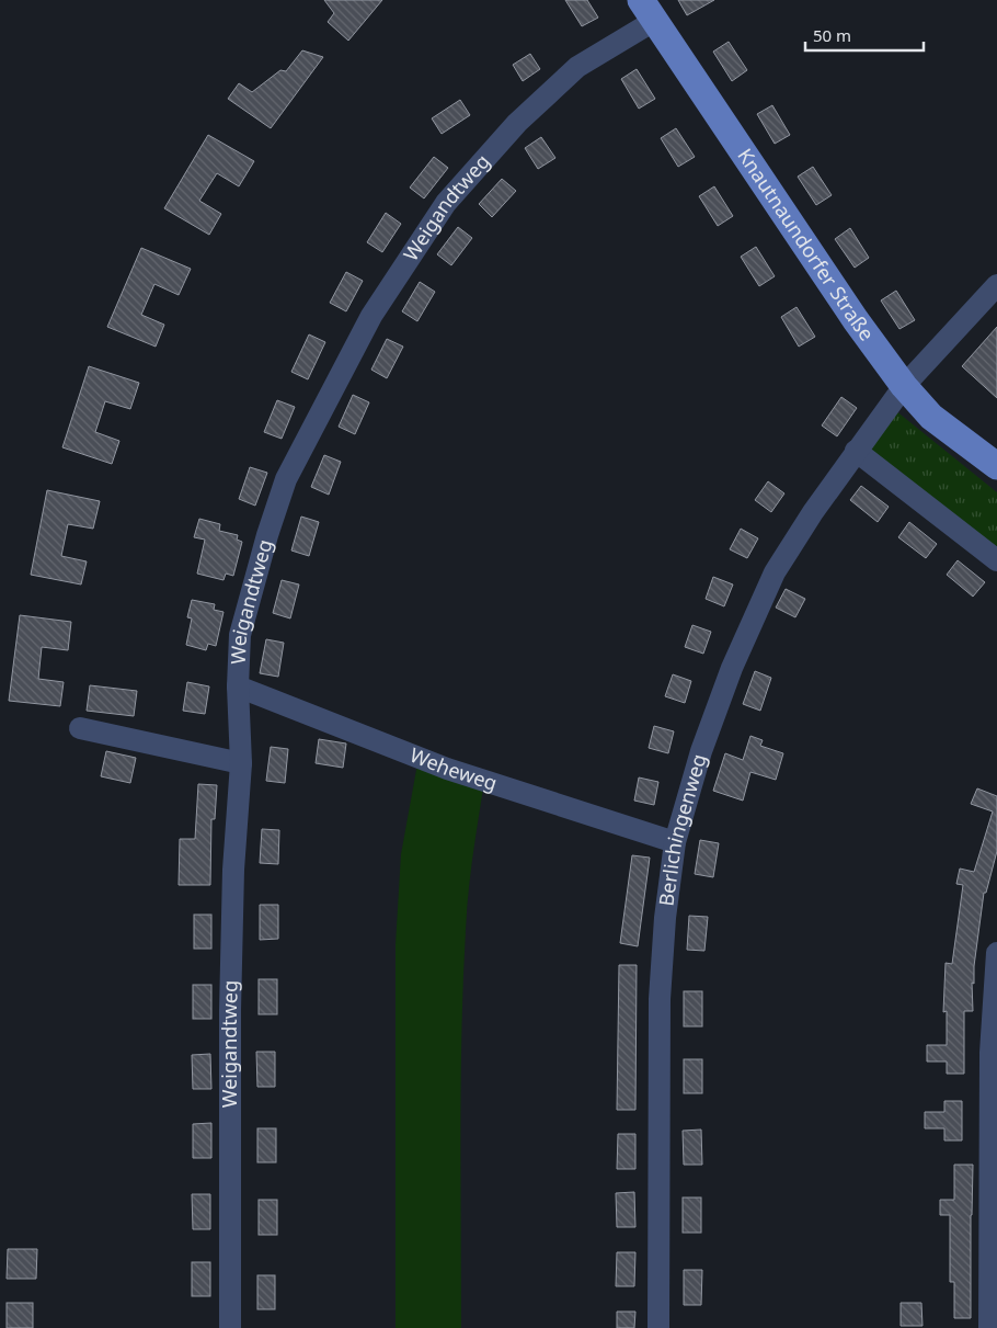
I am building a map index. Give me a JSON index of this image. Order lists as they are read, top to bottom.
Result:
{
  "streets": {
    "main road": ["Knautnaundorfer Straße"],
    "street": ["Weigandtweg", "Weheweg", "Berlichingenweg"]
  },
  "crossings": [
    ["Weigandtweg", "Knautnaundorfer Straße"],
    ["Weigandtweg", "Weheweg"],
    ["Knautnaundorfer Straße", "Berlichingenweg"],
    ["Weheweg", "Berlichingenweg"]
  ],
  "scale_bar": "50 m"
}
